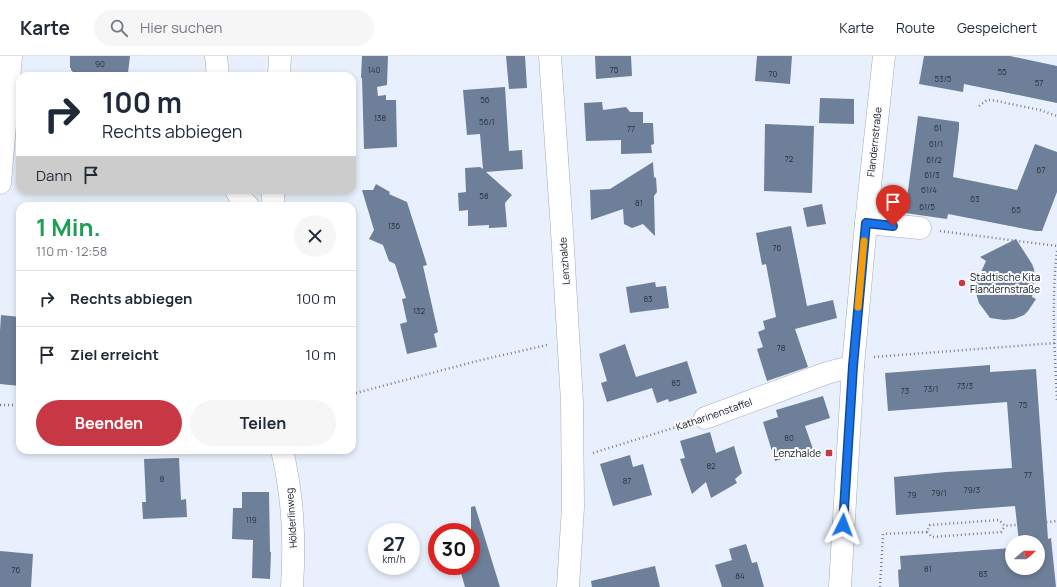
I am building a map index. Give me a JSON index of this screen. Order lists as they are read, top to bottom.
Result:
{
  "streets": {
    "street": [
      "Flandernstraße",
      "Lenzhalde",
      "Katharinenstaffel",
      "Hölderlinweg"
    ]
  },
  "crossings": [
    ["Flandernstraße", "Katharinenstaffel"],
    ["Lenzhalde", "Katharinenstaffel"]
  ],
  "places": {
    "other": ["Städtische Kita Flandernstraße"],
    "transit": ["Lenzhalde"]
  },
  "house_numbers": [
    "90",
    "140",
    "75",
    "55",
    "70",
    "53/5",
    "57",
    "56",
    "138",
    "56/1",
    "61",
    "77",
    "61/1",
    "72",
    "61/2",
    "67",
    "61/3",
    "61/4",
    "58",
    "63",
    "81",
    "61/5",
    "65",
    "136",
    "76",
    "83",
    "132",
    "78",
    "85",
    "73/3",
    "73/1",
    "73",
    "75",
    "80",
    "82",
    "77",
    "8",
    "87",
    "79/3",
    "79/1",
    "79",
    "119",
    "81",
    "76",
    "83",
    "84"
  ],
  "north": "right",
  "page": {
    "header": "Karte",
    "search": "Hier suchen",
    "nav": ["Karte", "Route", "Gespeichert"],
    "turn": ["100 m", "Rechts abbiegen"],
    "then": "Dann",
    "heading": ["1 Min.", "110 m · 12:58"],
    "list": [
      {
        "name": "Rechts abbiegen",
        "value": "100 m"
      },
      {
        "name": "Ziel erreicht",
        "value": "10 m"
      }
    ],
    "buttons": ["Beenden", "Teilen"],
    "speed": "27 km/h",
    "limit": "30"
  }
}
